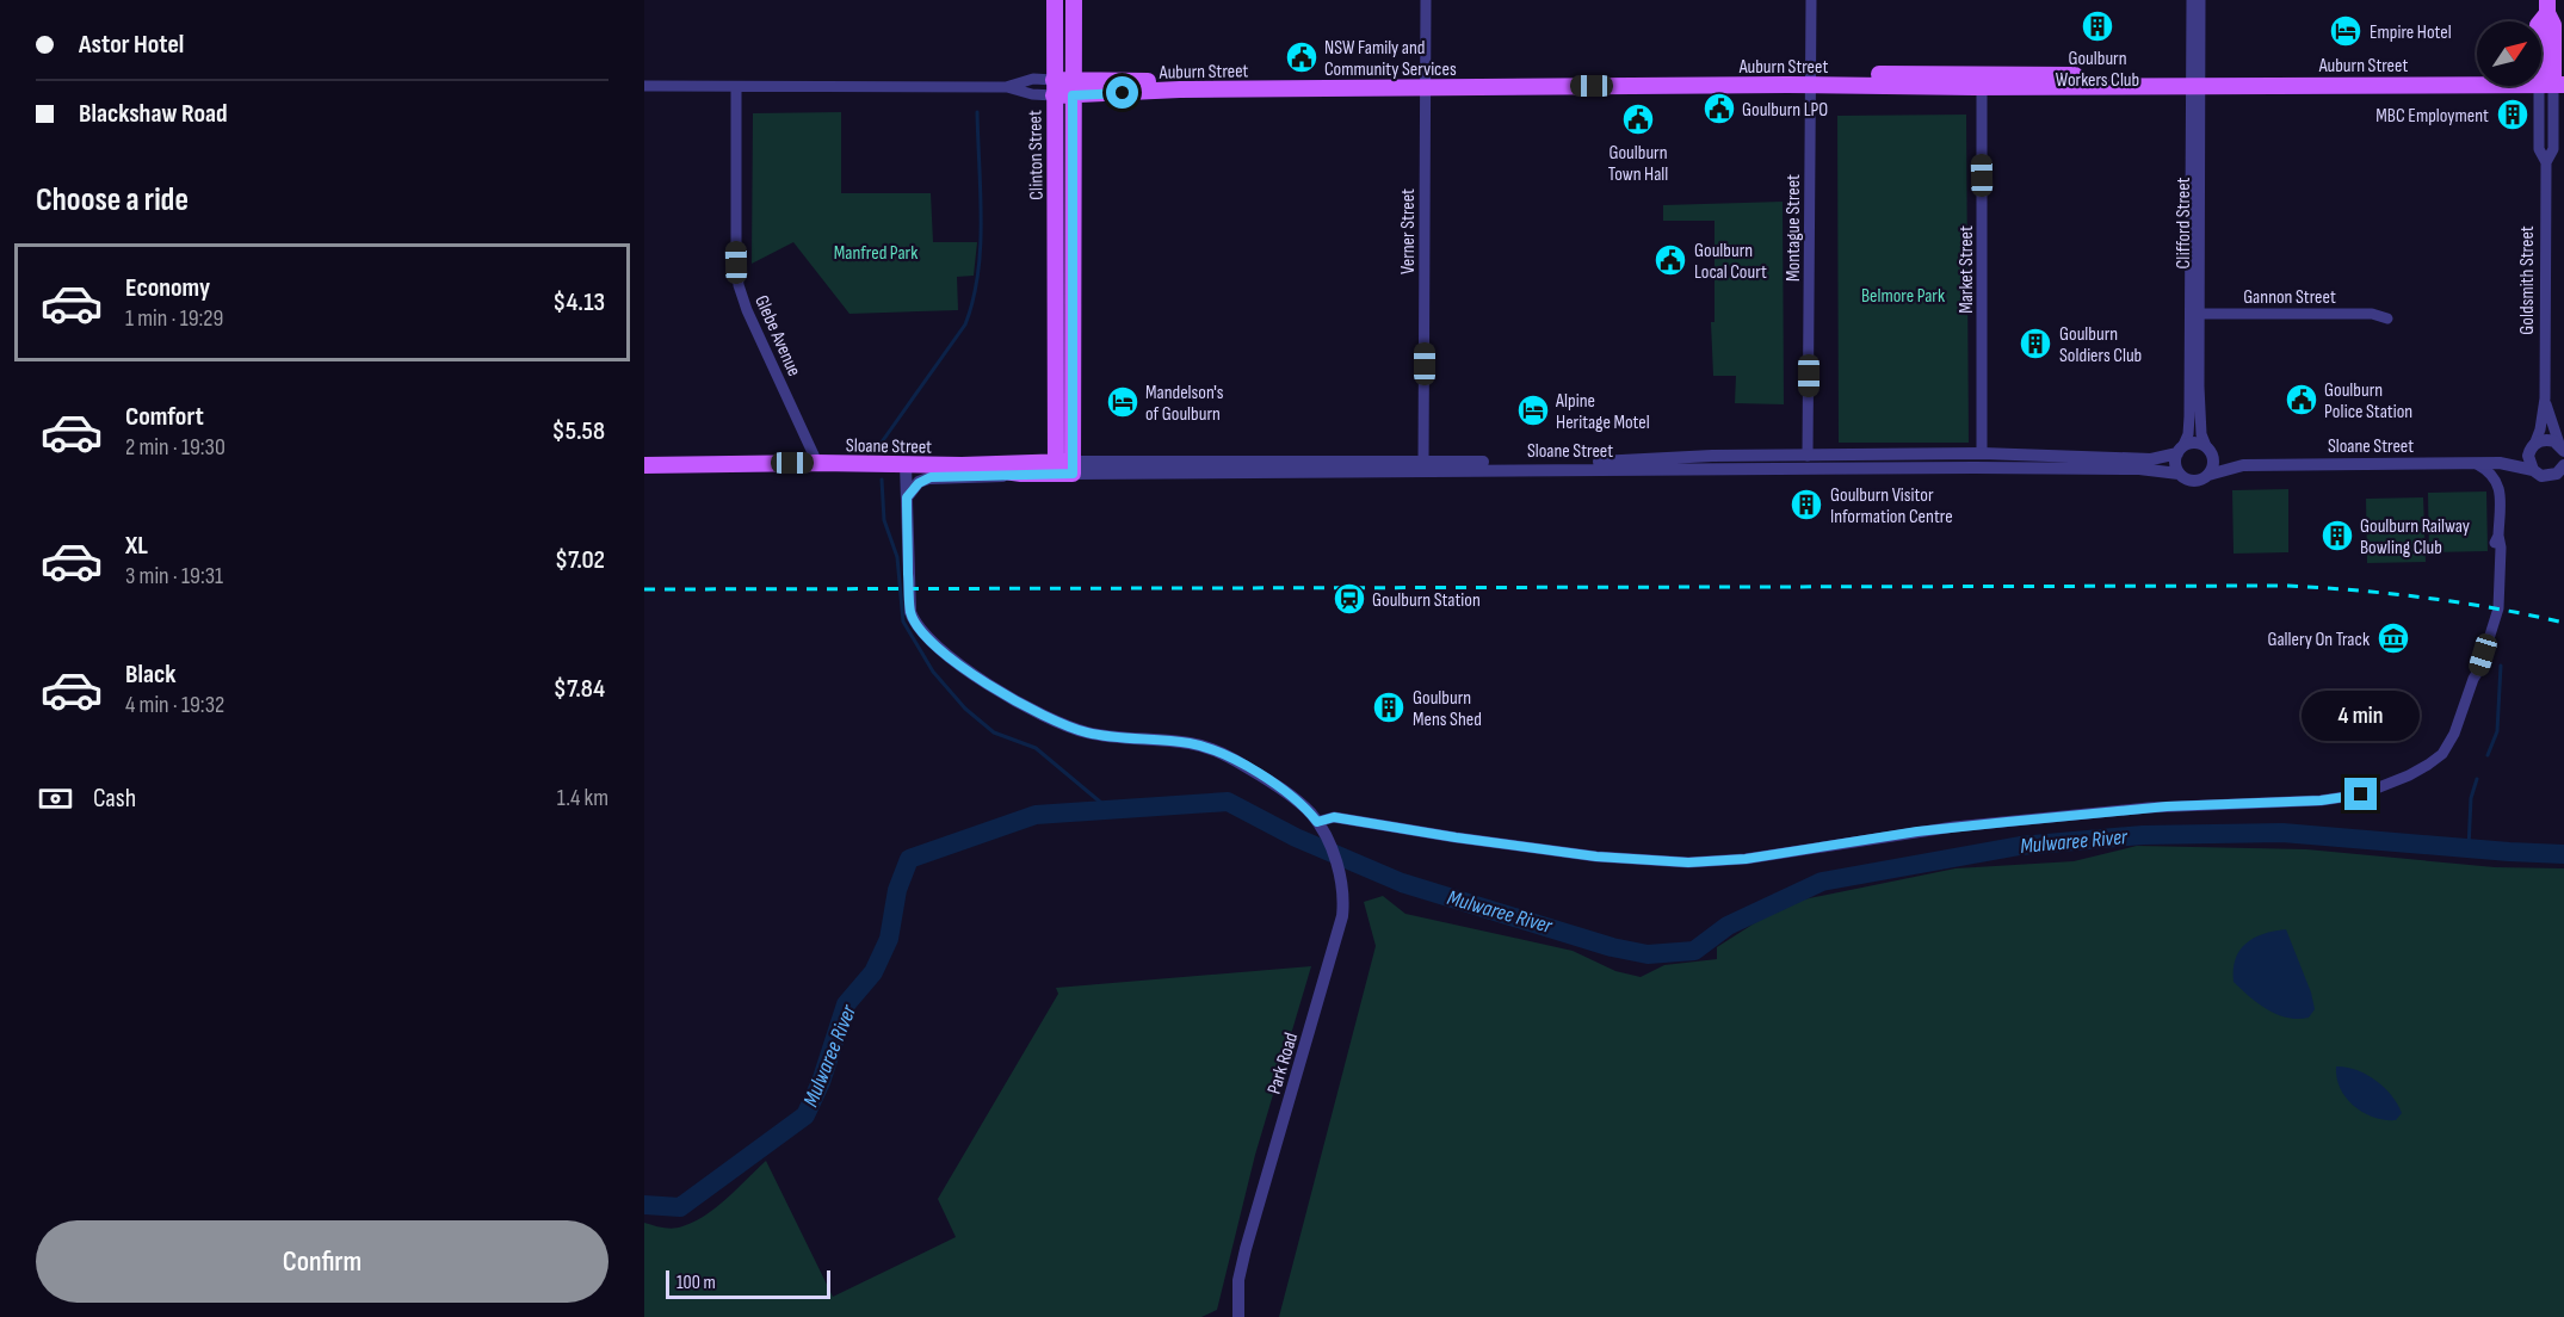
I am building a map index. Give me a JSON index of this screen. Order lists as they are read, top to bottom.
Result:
{
  "streets": {
    "main road": [
      "Auburn Street",
      "Clinton Street",
      "Goldsmith Street",
      "Sloane Street"
    ],
    "street": [
      "Clifford Street",
      "Montague Street",
      "Verner Street",
      "Market Street",
      "Gannon Street",
      "Glebe Avenue",
      "Park Road"
    ]
  },
  "crossings": [
    ["Auburn Street", "Clinton Street"],
    ["Auburn Street", "Clifford Street"],
    ["Auburn Street", "Montague Street"],
    ["Auburn Street", "Verner Street"],
    ["Auburn Street", "Market Street"],
    ["Auburn Street", "Goldsmith Street"],
    ["Auburn Street", "Glebe Avenue"],
    ["Clinton Street", "Sloane Street"],
    ["Clifford Street", "Gannon Street"],
    ["Clifford Street", "Sloane Street"],
    ["Montague Street", "Sloane Street"],
    ["Verner Street", "Sloane Street"],
    ["Market Street", "Sloane Street"],
    ["Goldsmith Street", "Sloane Street"],
    ["Glebe Avenue", "Sloane Street"],
    ["Sloane Street", "Park Road"]
  ],
  "water": ["Mulwaree River"],
  "parks": ["Manfred Park", "Belmore Park"],
  "places": {
    "building": [
      "Goulburn Workers Club",
      "MBC Employment",
      "Goulburn Soldiers Club",
      "Goulburn Visitor Information Centre",
      "Goulburn Railway Bowling Club",
      "Goulburn Mens Shed"
    ],
    "hotel": ["Empire Hotel", "Mandelson's of Goulburn", "Alpine Heritage Motel"],
    "public building": [
      "NSW Family and Community Services",
      "Goulburn LPO",
      "Goulburn Town Hall",
      "Goulburn Local Court",
      "Goulburn Police Station"
    ],
    "station": ["Goulburn Station"],
    "museum": ["Gallery On Track"]
  },
  "scale_bar": "100 m",
  "north": "top right",
  "page": {
    "banner": ["Astor Hotel", "Blackshaw Road"],
    "heading": "Choose a ride",
    "list": [
      {
        "name": "Economy",
        "note": "1 min · 19:29",
        "value": "$4.13"
      },
      {
        "name": "Comfort",
        "note": "2 min · 19:30",
        "value": "$5.58"
      },
      {
        "name": "XL",
        "note": "3 min · 19:31",
        "value": "$7.02"
      },
      {
        "name": "Black",
        "note": "4 min · 19:32",
        "value": "$7.84"
      }
    ],
    "bubble": "4 min",
    "pay": ["Cash", "1.4 km"],
    "buttons": "Confirm",
    "scale": "100 m"
  }
}
